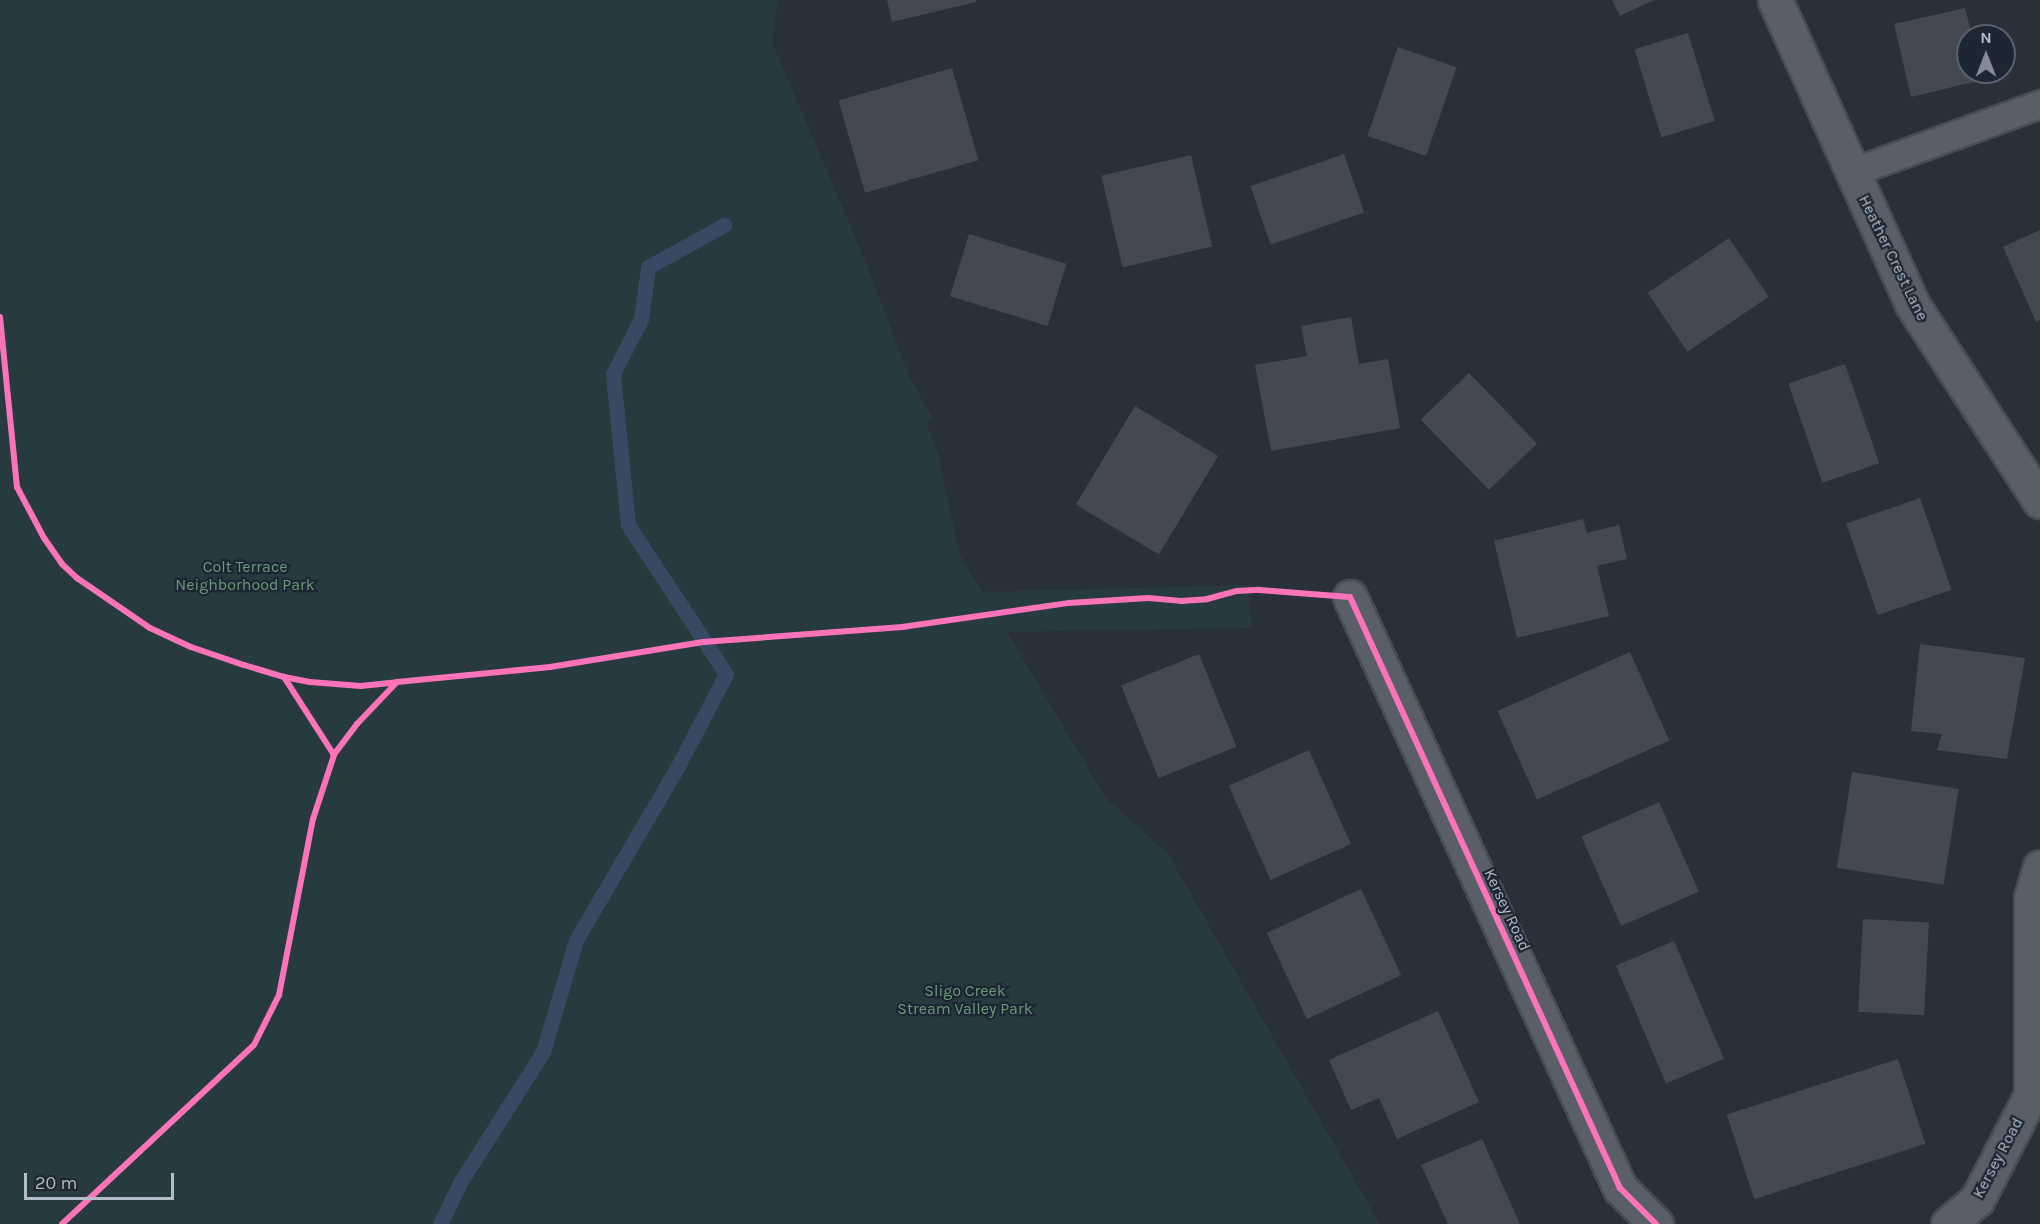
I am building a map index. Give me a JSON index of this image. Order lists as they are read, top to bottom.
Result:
{
  "streets": {
    "street": ["Heather Crest Lane", "Kersey Road"]
  },
  "parks": ["Colt Terrace Neighborhood Park", "Sligo Creek Stream Valley Park"],
  "scale_bar": "20 m",
  "north": "top"
}
